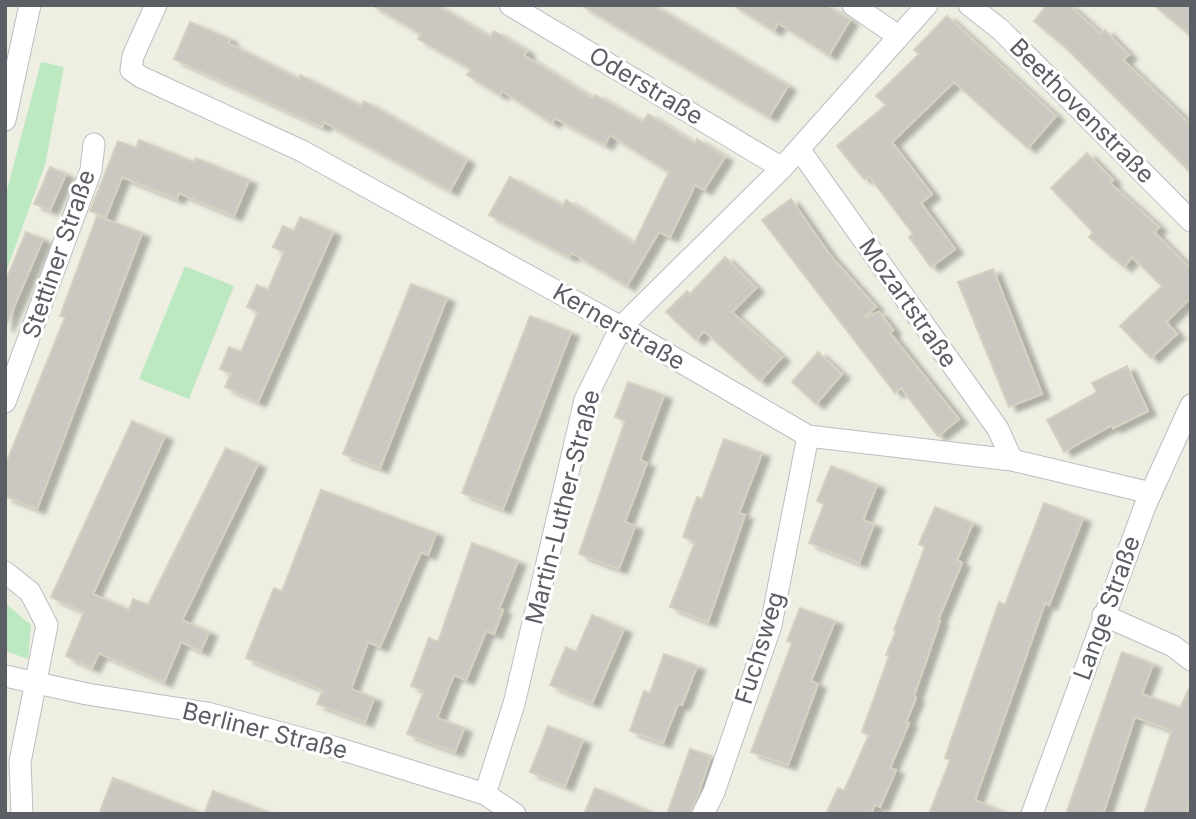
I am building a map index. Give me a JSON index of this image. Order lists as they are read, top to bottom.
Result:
{
  "streets": {
    "street": [
      "Oderstraße",
      "Beethovenstraße",
      "Stettiner Straße",
      "Mozartstraße",
      "Kernerstraße",
      "Martin-Luther-Straße",
      "Lange Straße",
      "Fuchsweg",
      "Berliner Straße"
    ]
  },
  "crossings": [
    ["Oderstraße", "Martin-Luther-Straße"],
    ["Mozartstraße", "Kernerstraße"],
    ["Mozartstraße", "Martin-Luther-Straße"],
    ["Kernerstraße", "Martin-Luther-Straße"],
    ["Kernerstraße", "Lange Straße"],
    ["Kernerstraße", "Fuchsweg"],
    ["Martin-Luther-Straße", "Berliner Straße"]
  ]
}
